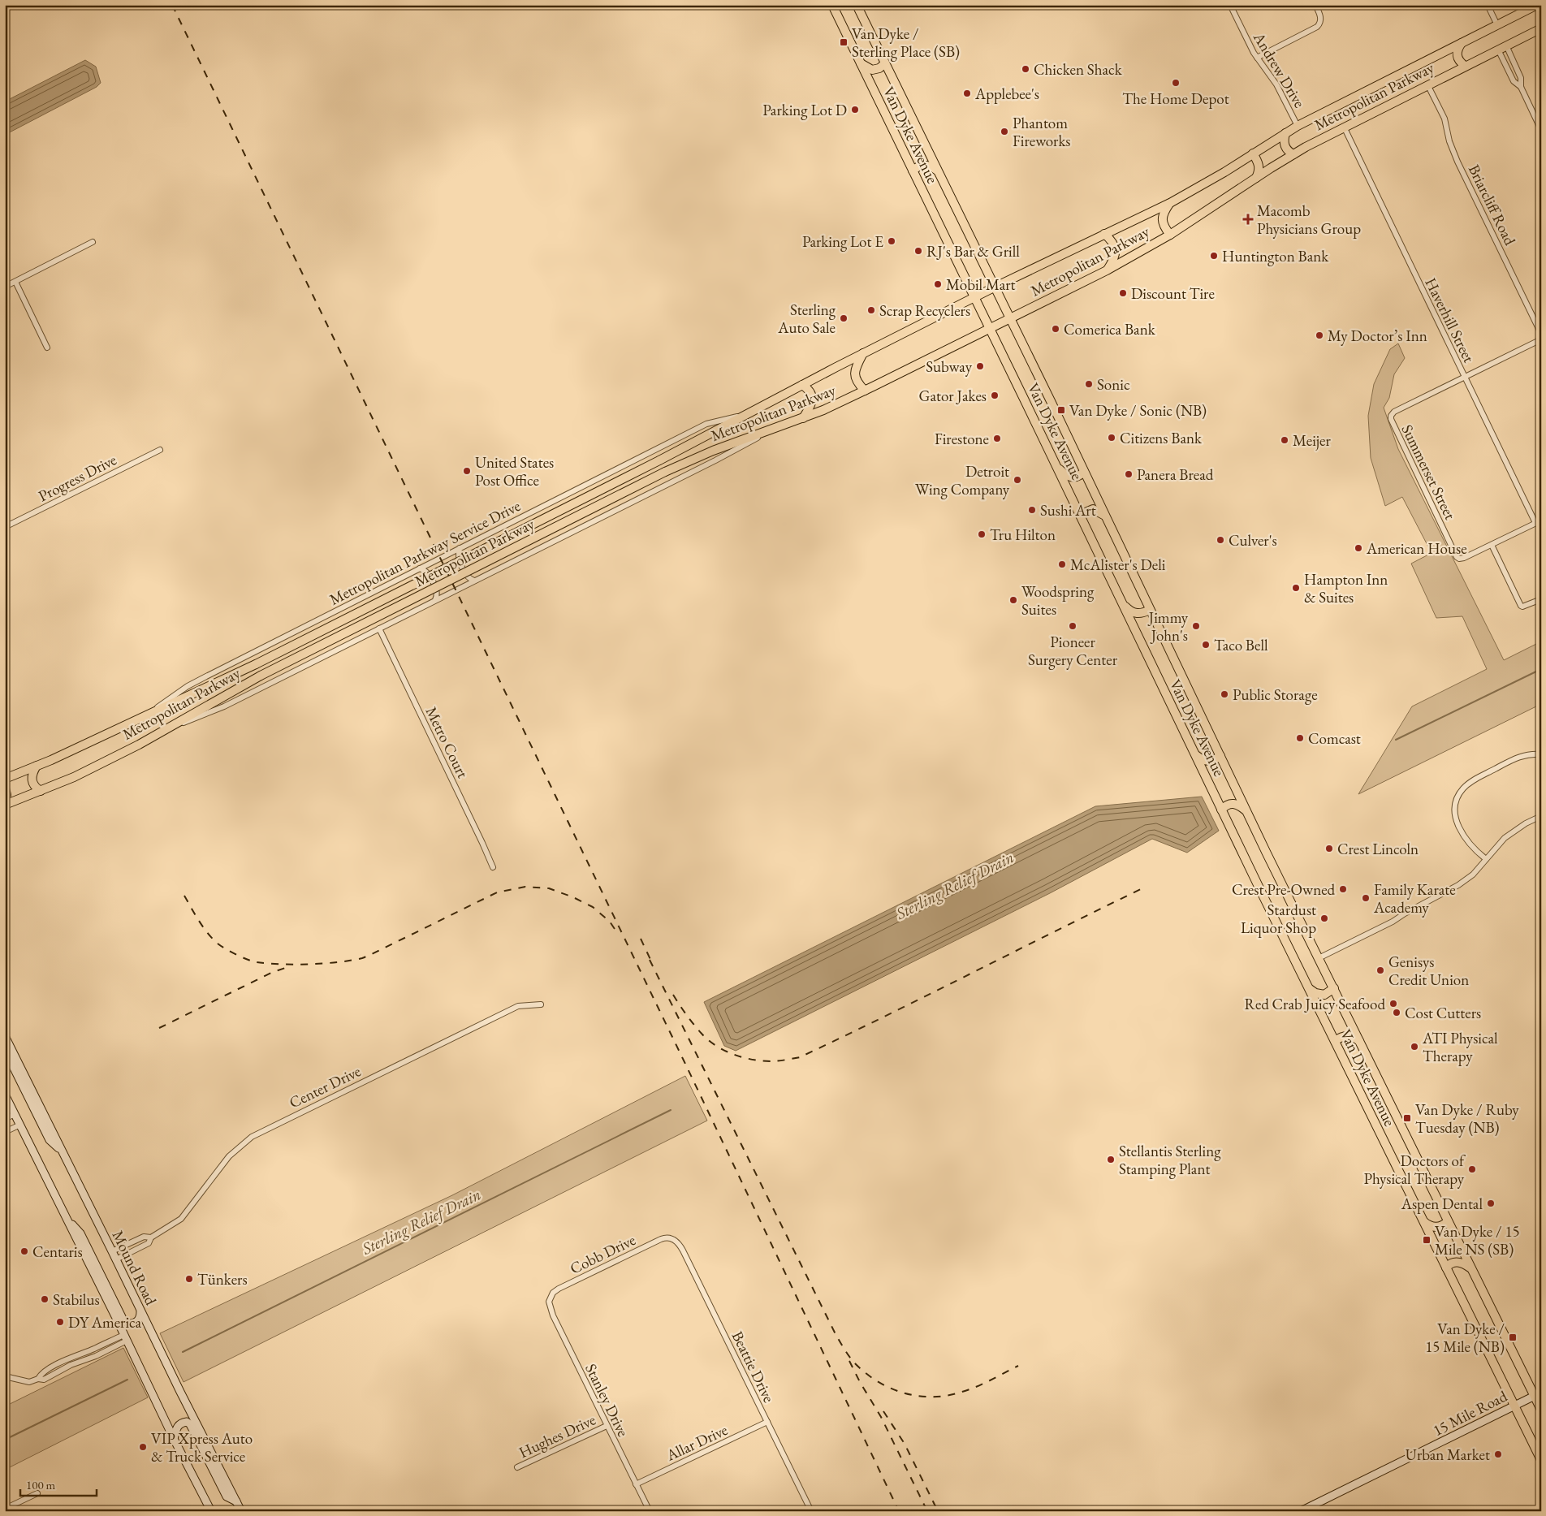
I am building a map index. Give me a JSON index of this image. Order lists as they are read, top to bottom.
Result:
{
  "streets": {
    "main road": [
      "Metropolitan Parkway",
      "Van Dyke Avenue",
      "Mound Road",
      "15 Mile Road"
    ],
    "street": [
      "Andrew Drive",
      "Briarcliff Road",
      "Haverhill Street",
      "Summerset Street",
      "Progress Drive",
      "Metropolitan Parkway Service Drive",
      "Metro Court",
      "Center Drive",
      "Cobb Drive",
      "Beattie Drive",
      "Stanley Drive",
      "Hughes Drive",
      "Allar Drive"
    ]
  },
  "crossings": [
    ["Andrew Drive", "Metropolitan Parkway"],
    ["Metropolitan Parkway", "Van Dyke Avenue"],
    ["Metropolitan Parkway", "Briarcliff Road"],
    ["Metropolitan Parkway", "Haverhill Street"],
    ["Metropolitan Parkway", "Metropolitan Parkway Service Drive"],
    ["Van Dyke Avenue", "15 Mile Road"],
    ["Haverhill Street", "Summerset Street"],
    ["Center Drive", "Mound Road"],
    ["Cobb Drive", "Beattie Drive"],
    ["Cobb Drive", "Stanley Drive"],
    ["Beattie Drive", "Allar Drive"],
    ["Stanley Drive", "Hughes Drive"],
    ["Stanley Drive", "Allar Drive"]
  ],
  "water": ["Sterling Relief Drain"],
  "places": {
    "transit": [
      "Van Dyke / Sterling Place (SB)",
      "Van Dyke / Sonic (NB)",
      "Van Dyke / Ruby Tuesday (NB)",
      "Van Dyke / 15 Mile NS (SB)",
      "Van Dyke / 15 Mile (NB)"
    ],
    "other": [
      "Chicken Shack",
      "The Home Depot",
      "Applebee's",
      "Parking Lot D",
      "Phantom Fireworks",
      "Parking Lot E",
      "RJ's Bar & Grill",
      "Huntington Bank",
      "Mobil Mart",
      "Discount Tire",
      "Scrap Recyclers",
      "Sterling Auto Sale",
      "Comerica Bank",
      "My Doctor’s Inn",
      "Subway",
      "Sonic",
      "Gator Jakes",
      "Citizens Bank",
      "Firestone",
      "Meijer",
      "United States Post Office",
      "Panera Bread",
      "Detroit Wing Company",
      "Sushi Art",
      "Tru Hilton",
      "Culver's",
      "American House",
      "McAlister's Deli",
      "Hampton Inn & Suites",
      "Woodspring Suites",
      "Pioneer Surgery Center",
      "Jimmy John's",
      "Taco Bell",
      "Public Storage",
      "Comcast",
      "Crest Lincoln",
      "Crest Pre-Owned",
      "Family Karate Academy",
      "Stardust Liquor Shop",
      "Genisys Credit Union",
      "Red Crab Juicy Seafood",
      "Cost Cutters",
      "ATI Physical Therapy",
      "Stellantis Sterling Stamping Plant",
      "Doctors of Physical Therapy",
      "Aspen Dental",
      "Centaris",
      "Tünkers",
      "Stabilus",
      "DY America",
      "VIP Xpress Auto & Truck Service",
      "Urban Market"
    ],
    "health": ["Macomb Physicians Group"]
  },
  "scale_bar": "100 m"
}
